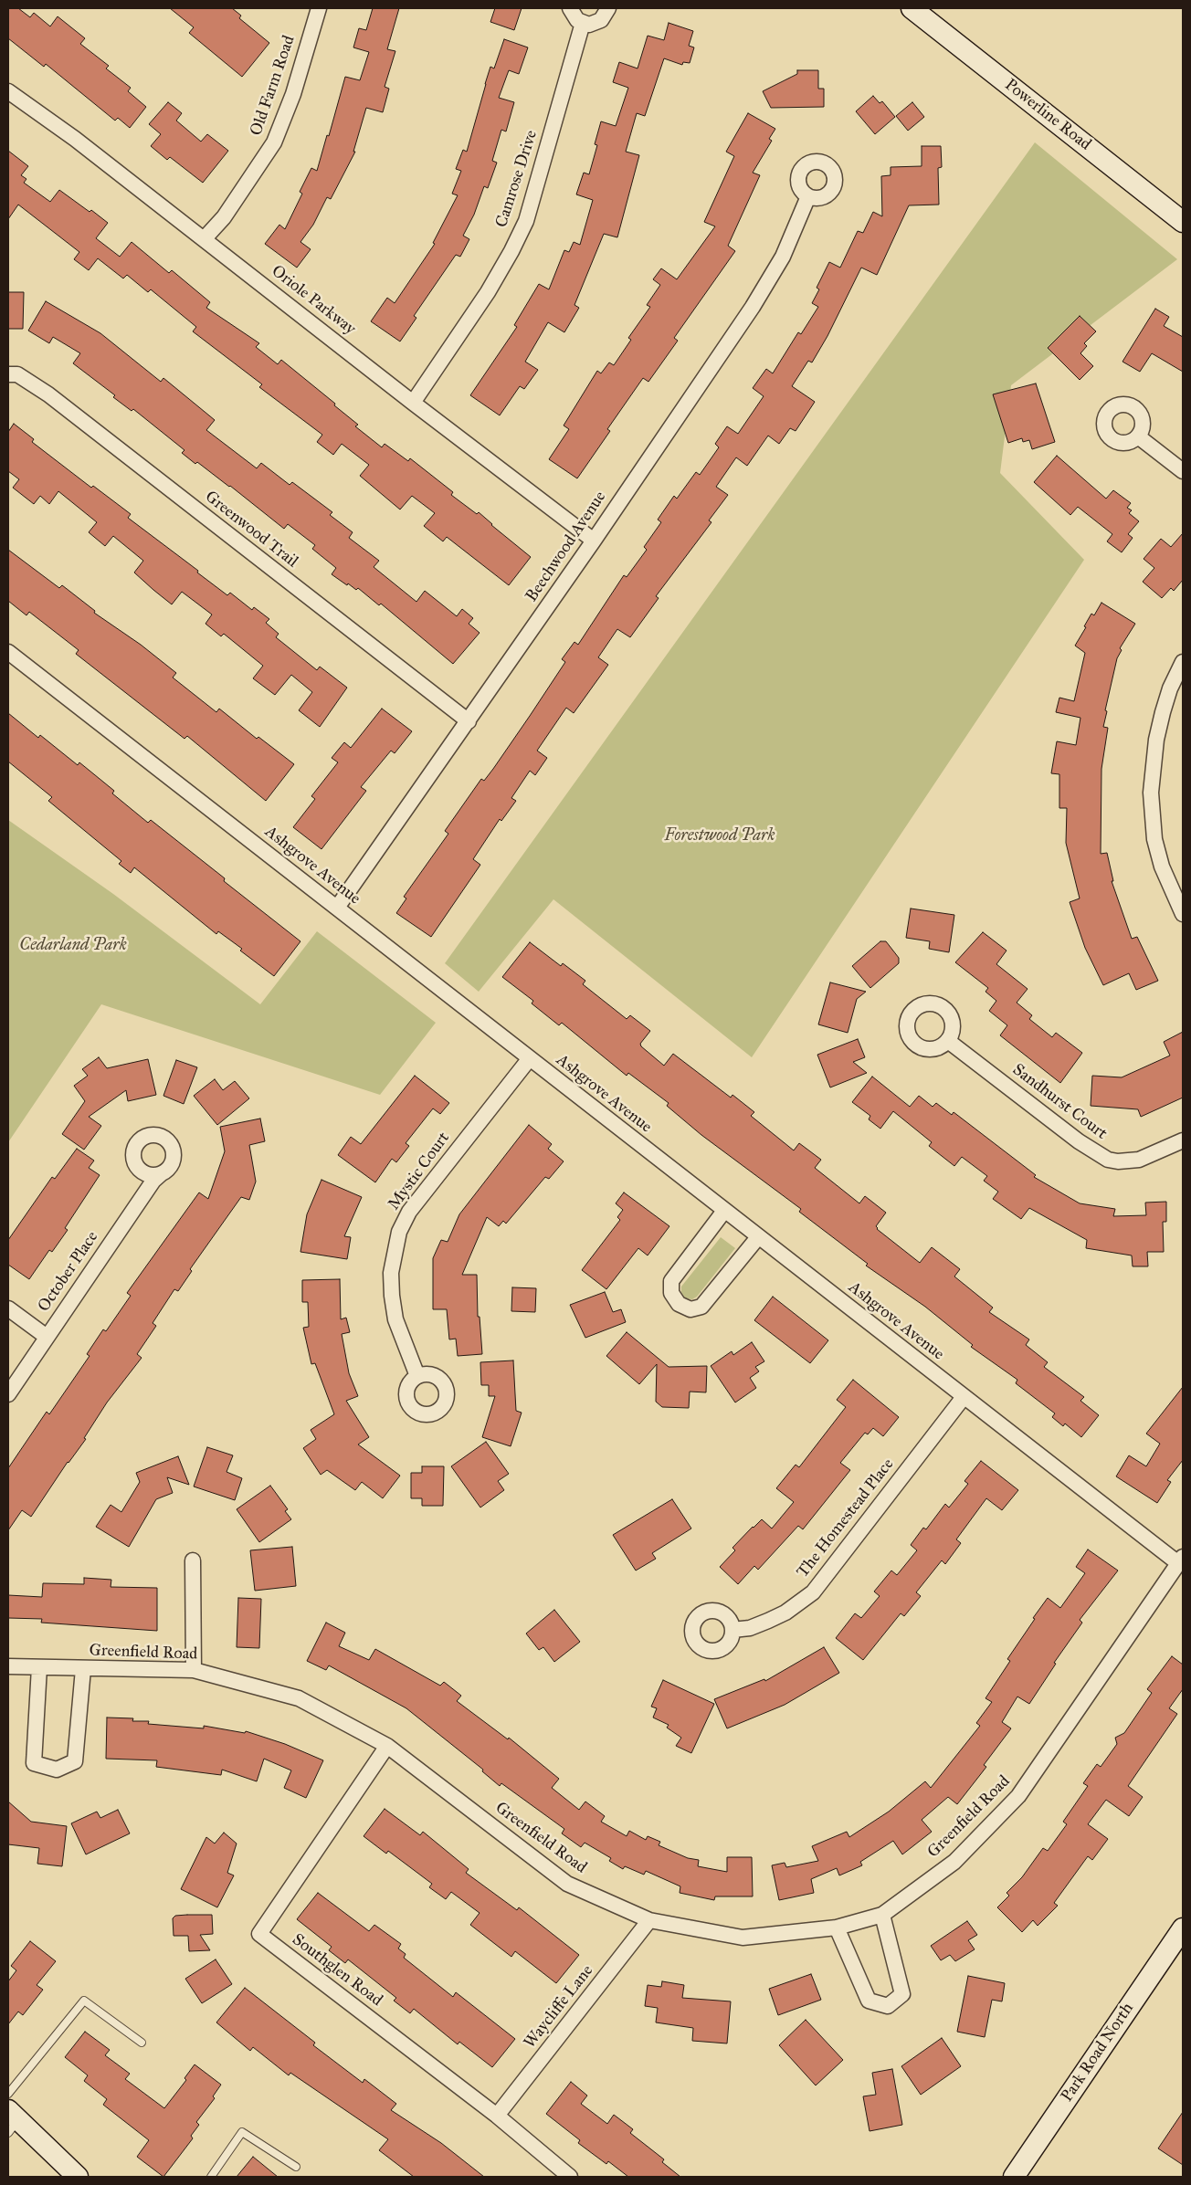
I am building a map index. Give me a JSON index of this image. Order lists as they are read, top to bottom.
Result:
{
  "streets": {
    "main road": ["Powerline Road", "Park Road North"],
    "street": [
      "Old Farm Road",
      "Camrose Drive",
      "Oriole Parkway",
      "Greenwood Trail",
      "Beechwood Avenue",
      "Ashgrove Avenue",
      "Sandhurst Court",
      "Mystic Court",
      "October Place",
      "The Homestead Place",
      "Greenfield Road",
      "Southglen Road",
      "Waycliffe Lane"
    ]
  },
  "crossings": [
    ["Old Farm Road", "Oriole Parkway"],
    ["Camrose Drive", "Oriole Parkway"],
    ["Oriole Parkway", "Beechwood Avenue"],
    ["Greenwood Trail", "Beechwood Avenue"],
    ["Beechwood Avenue", "Ashgrove Avenue"],
    ["Ashgrove Avenue", "Mystic Court"],
    ["Ashgrove Avenue", "The Homestead Place"],
    ["Ashgrove Avenue", "Greenfield Road"],
    ["Greenfield Road", "Southglen Road"],
    ["Greenfield Road", "Waycliffe Lane"],
    ["Southglen Road", "Waycliffe Lane"]
  ],
  "parks": ["Forestwood Park", "Cedarland Park"]
}
